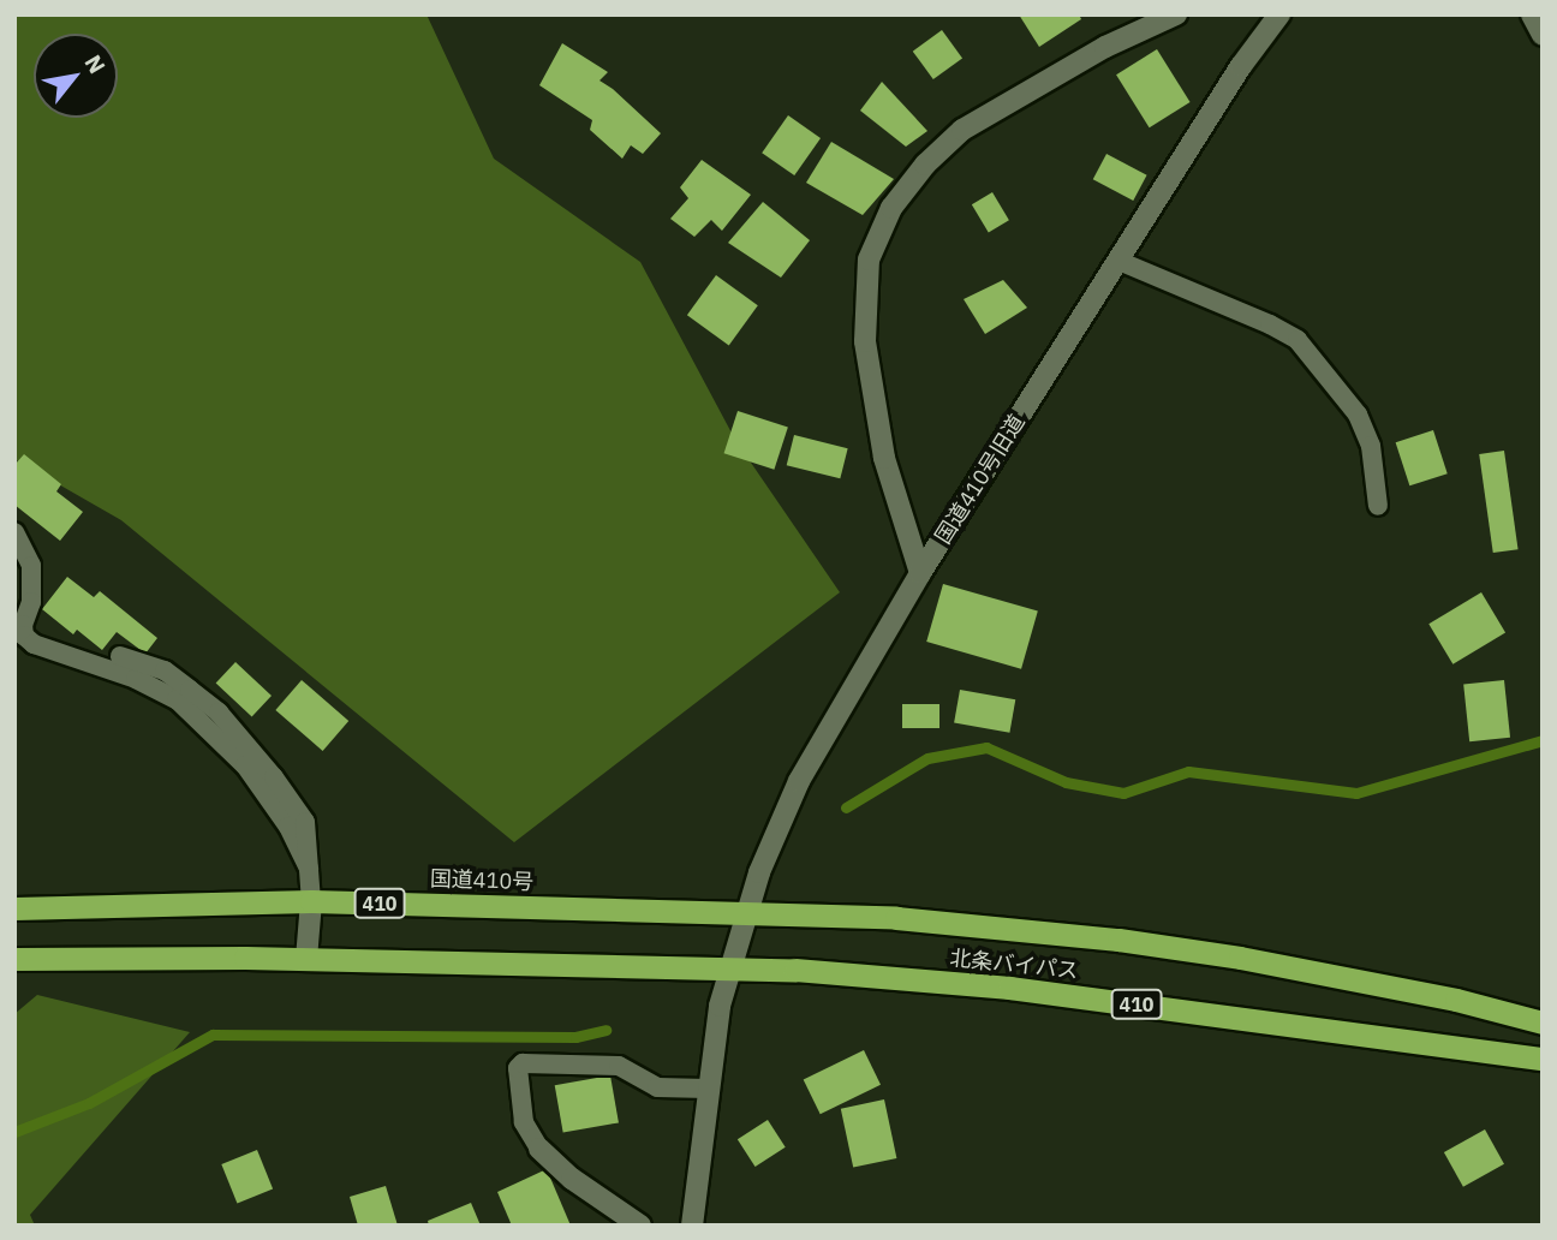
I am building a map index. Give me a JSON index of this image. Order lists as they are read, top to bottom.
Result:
{
  "streets": {
    "highway": ["国道410号", "410", "北条バイパス"],
    "street": ["国道410号旧道"]
  },
  "crossings": [
    ["国道410号旧道", "国道410号"],
    ["国道410号旧道", "410"],
    ["国道410号旧道", "北条バイパス"],
    ["国道410号", "北条バイパス"],
    ["410", "北条バイパス"]
  ],
  "north": "top right"
}
